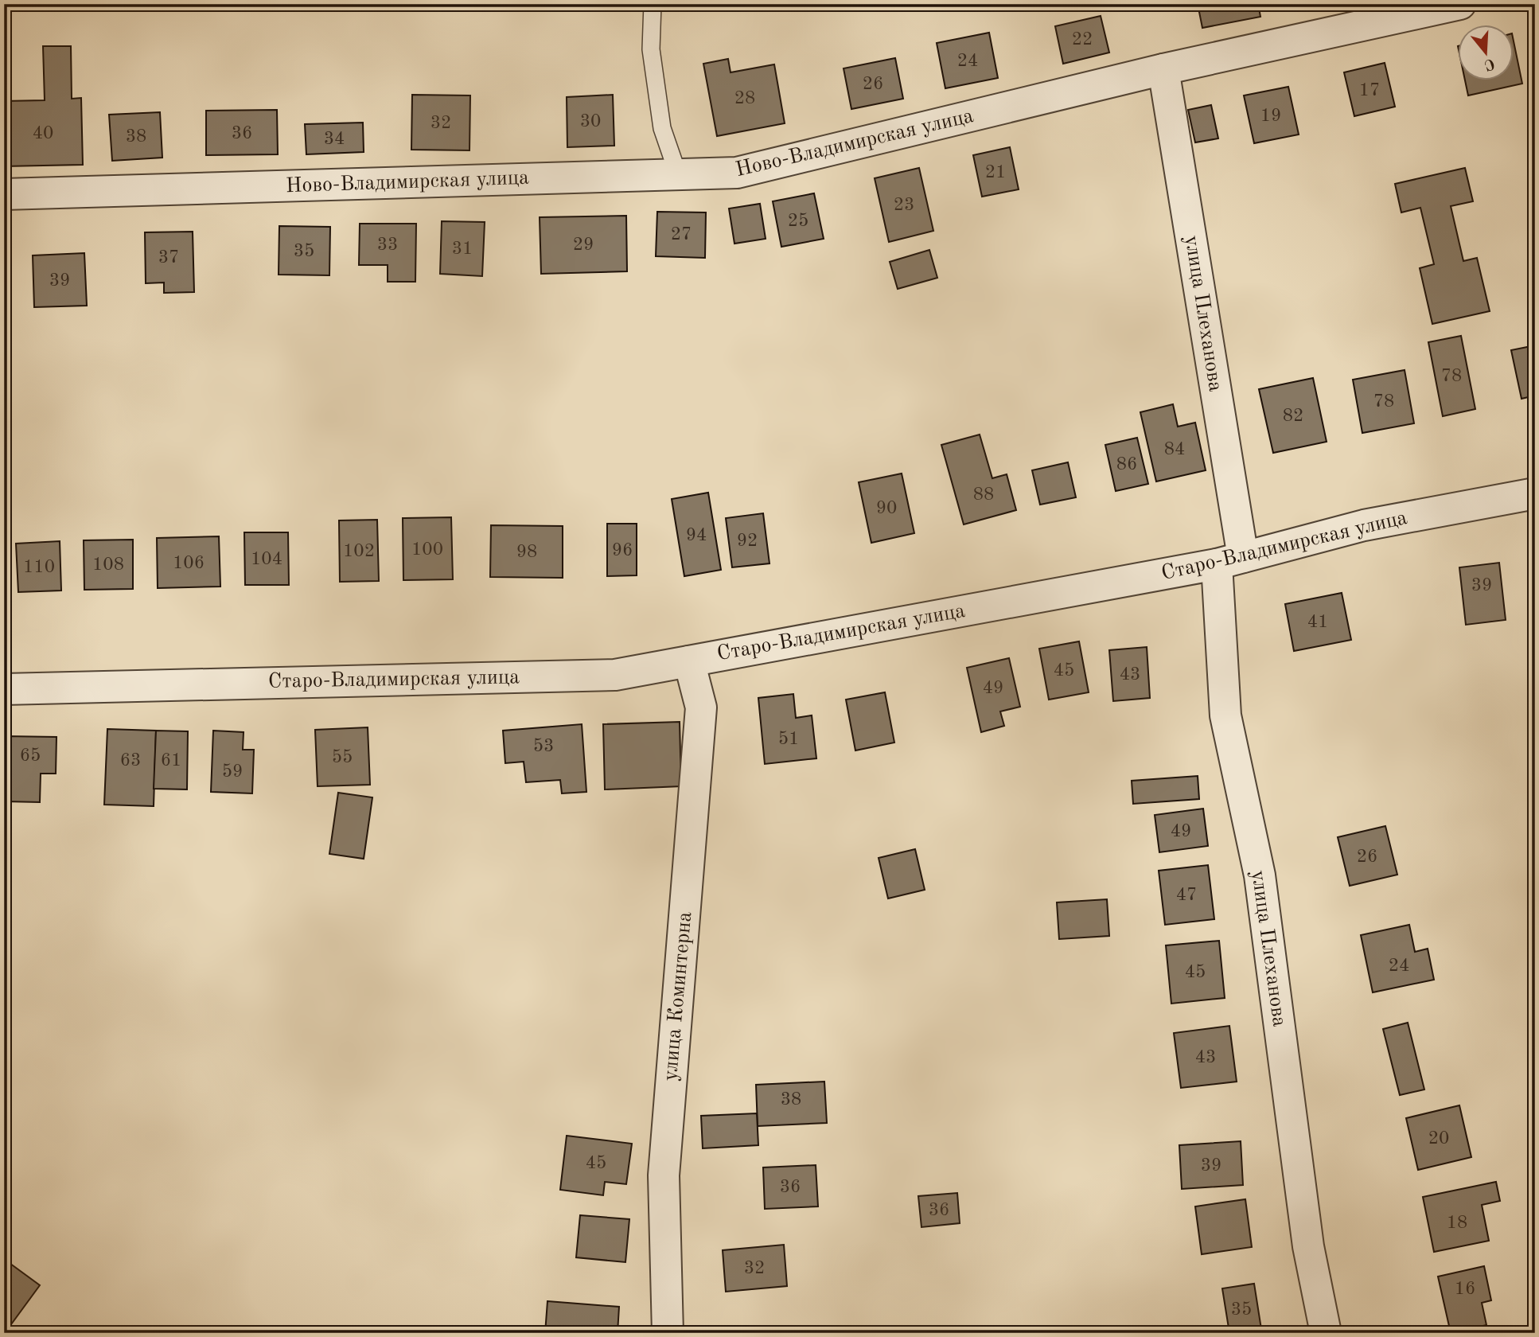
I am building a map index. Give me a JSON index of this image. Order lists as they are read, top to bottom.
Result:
{
  "streets": {
    "street": [
      "Ново-Владимирская улица",
      "улица Плеханова",
      "Старо-Владимирская улица",
      "улица Коминтерна"
    ]
  },
  "crossings": [
    ["Ново-Владимирская улица", "улица Плеханова"],
    ["улица Плеханова", "Старо-Владимирская улица"],
    ["Старо-Владимирская улица", "улица Коминтерна"]
  ],
  "house_numbers": [
    "22",
    "24",
    "26",
    "17",
    "28",
    "19",
    "30",
    "32",
    "40",
    "36",
    "38",
    "34",
    "21",
    "23",
    "25",
    "27",
    "33",
    "29",
    "31",
    "35",
    "37",
    "39",
    "78",
    "78",
    "82",
    "84",
    "86",
    "88",
    "90",
    "94",
    "92",
    "100",
    "96",
    "102",
    "98",
    "104",
    "106",
    "108",
    "110",
    "39",
    "41",
    "45",
    "43",
    "49",
    "51",
    "53",
    "65",
    "55",
    "63",
    "61",
    "59",
    "49",
    "26",
    "47",
    "24",
    "45",
    "43",
    "38",
    "20",
    "45",
    "39",
    "36",
    "36",
    "18",
    "32",
    "16",
    "35"
  ],
  "north": "bottom"
}
